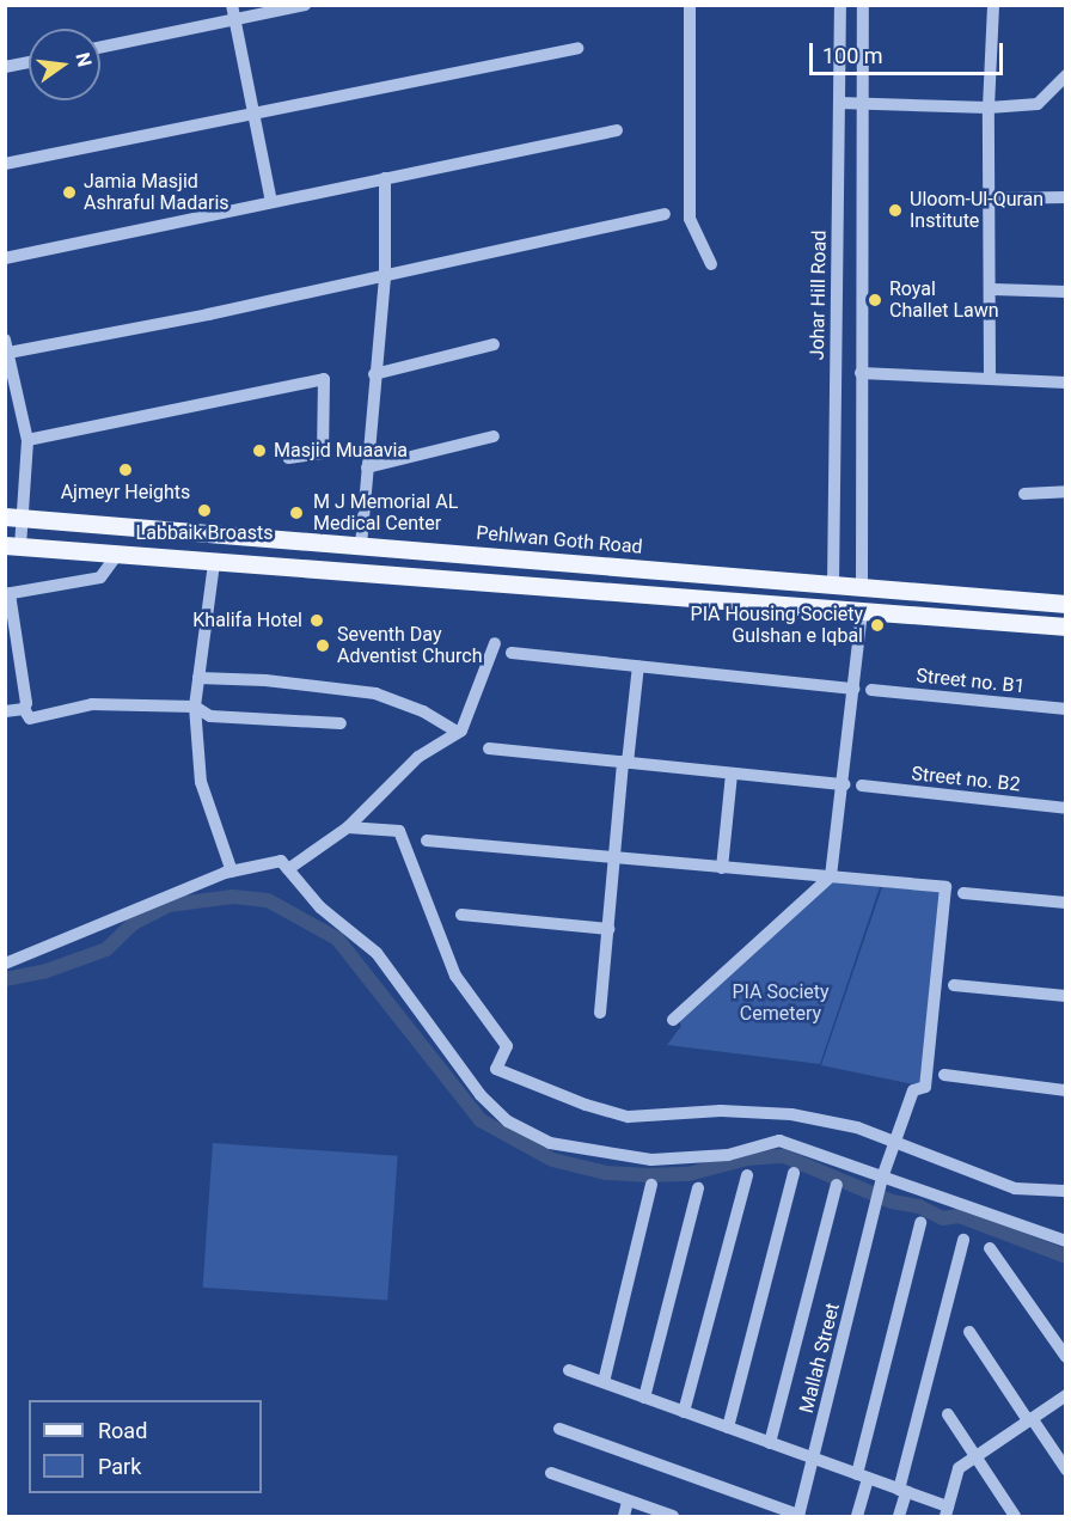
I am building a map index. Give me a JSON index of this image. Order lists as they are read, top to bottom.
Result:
{
  "streets": {
    "main road": ["Pehlwan Goth Road"],
    "street": [
      "Johar Hill Road",
      "Street no. B1",
      "Street no. B2",
      "Mallah Street"
    ]
  },
  "crossings": [
    ["Johar Hill Road", "Pehlwan Goth Road"]
  ],
  "parks": ["PIA Society Cemetery"],
  "places": [
    "Jamia Masjid Ashraful Madaris",
    "Uloom-Ul-Quran Institute",
    "Royal Challet Lawn",
    "Masjid Muaavia",
    "Ajmeyr Heights",
    "Labbaik Broasts",
    "M J Memorial AL Medical Center",
    "Khalifa Hotel",
    "PIA Housing Society Gulshan e Iqbal",
    "Seventh Day Adventist Church"
  ],
  "legend": ["Road", "Park"],
  "scale_bar": "100 m",
  "north": "right"
}
